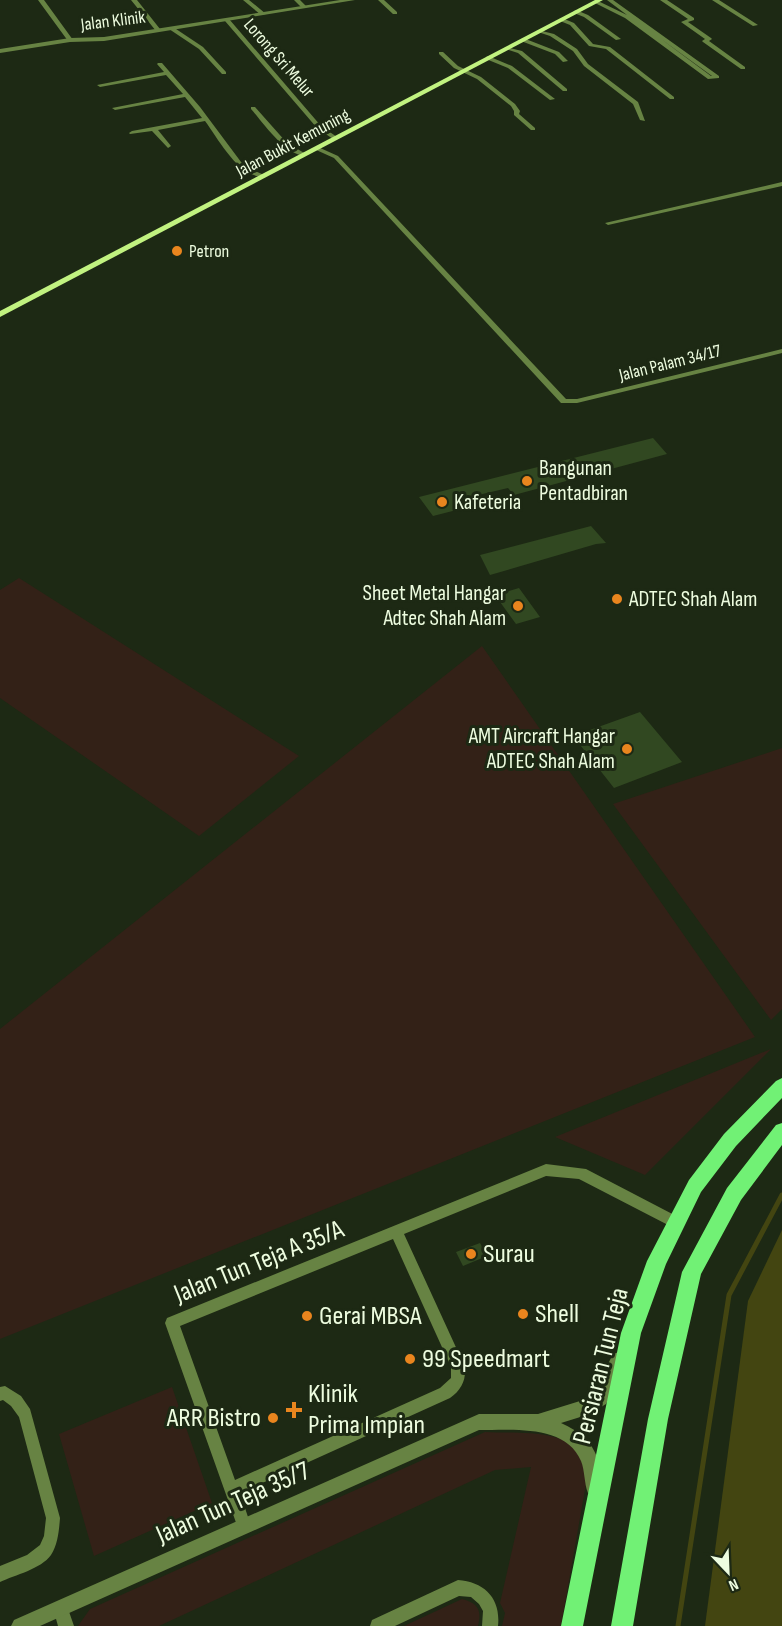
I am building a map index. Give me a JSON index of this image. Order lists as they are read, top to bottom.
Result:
{
  "streets": {
    "main road": ["Jalan Bukit Kemuning", "Persiaran Tun Teja"],
    "street": [
      "Jalan Klinik",
      "Lorong Sri Melur",
      "Jalan Palam 34/17",
      "Jalan Tun Teja A 35/A",
      "Jalan Tun Teja 35/7"
    ]
  },
  "crossings": [
    ["Jalan Klinik", "Lorong Sri Melur"],
    ["Lorong Sri Melur", "Jalan Bukit Kemuning"],
    ["Jalan Bukit Kemuning", "Jalan Palam 34/17"],
    ["Jalan Tun Teja A 35/A", "Jalan Tun Teja 35/7"]
  ],
  "places": {
    "other": [
      "Petron",
      "Bangunan Pentadbiran",
      "Kafeteria",
      "ADTEC Shah Alam",
      "Sheet Metal Hangar Adtec Shah Alam",
      "AMT Aircraft Hangar ADTEC Shah Alam",
      "Surau",
      "Shell",
      "Gerai MBSA",
      "99 Speedmart",
      "ARR Bistro"
    ],
    "health": ["Klinik Prima Impian"]
  },
  "north": "bottom right"
}
